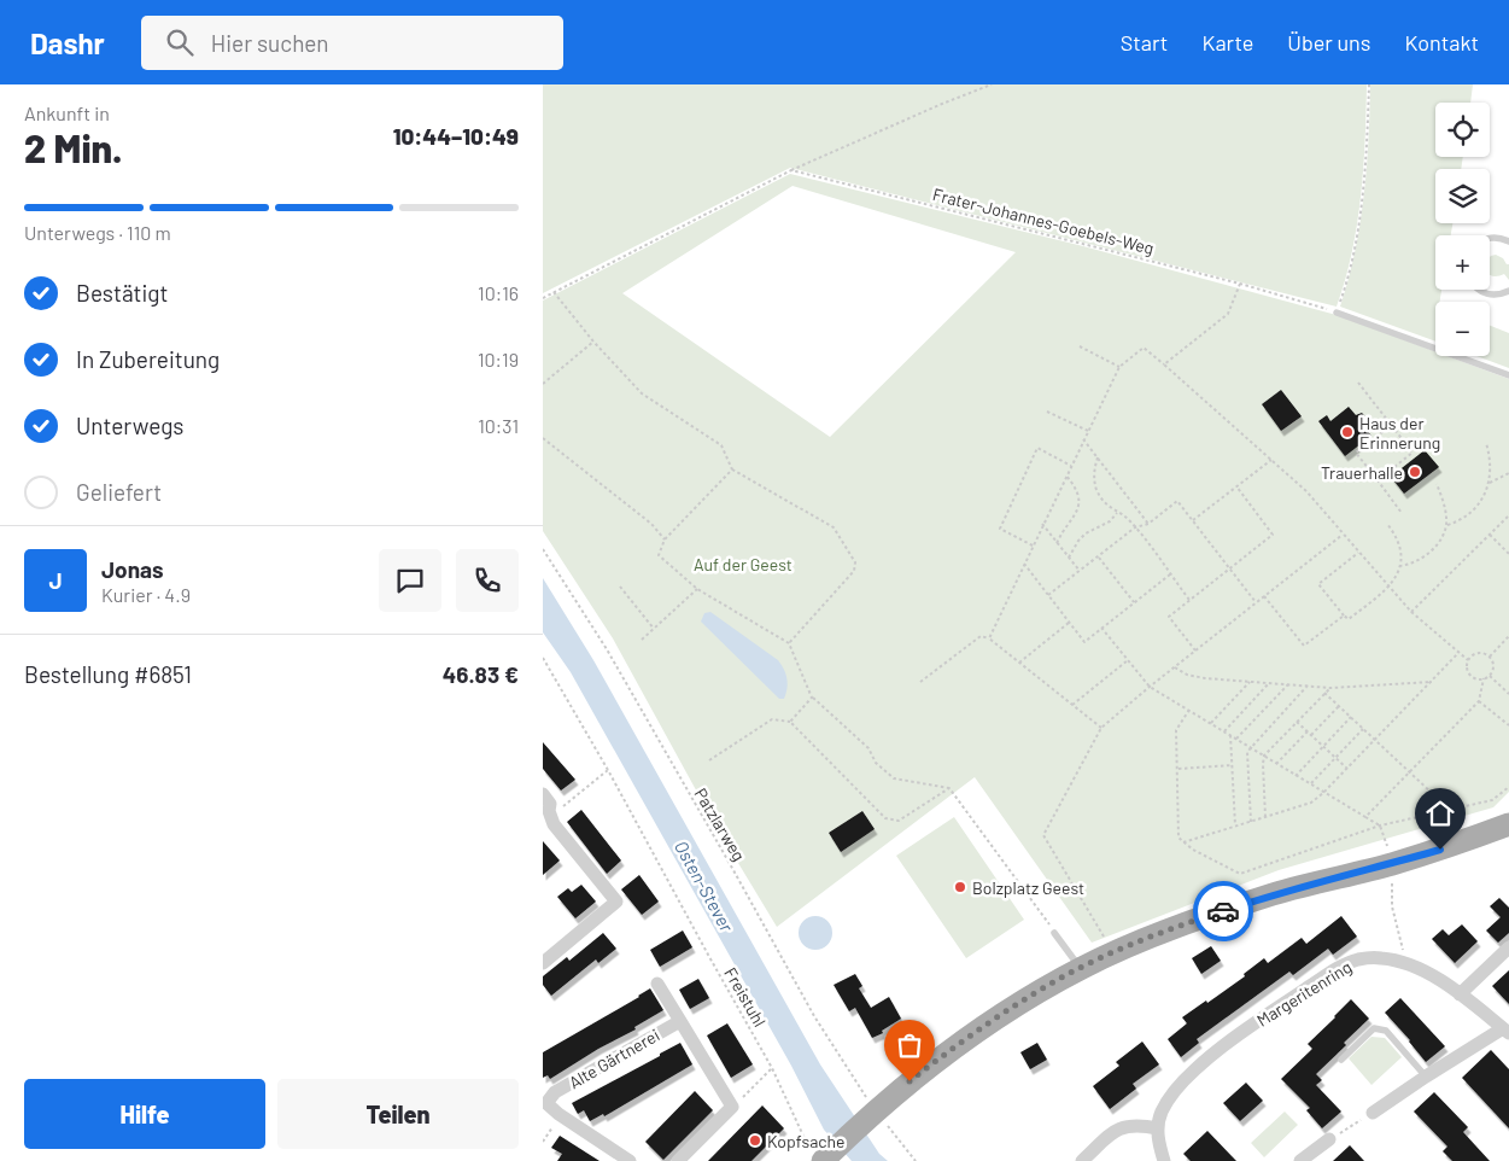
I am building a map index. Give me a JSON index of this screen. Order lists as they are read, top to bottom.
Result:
{
  "streets": {
    "street": ["Margeritenring", "Alte Gärtnerei"],
    "path": ["Frater-Johannes-Goebels-Weg", "Patzlarweg", "Freistuhl"]
  },
  "water": ["Osten-Stever"],
  "parks": ["Auf der Geest"],
  "places": [
    "Haus der Erinnerung",
    "Trauerhalle",
    "Bolzplatz Geest",
    "Kopfsache"
  ],
  "page": {
    "header": "Dashr",
    "search": "Hier suchen",
    "nav": [
      "Start",
      "Karte",
      "Über uns",
      "Kontakt"
    ],
    "heading": ["2 Min.", "Ankunft in", "10:44–10:49"],
    "panel": [
      "Jonas",
      "Kurier · 4.9",
      "Bestellung #6851",
      "46.83 €"
    ],
    "map_buttons": ["+", "−"],
    "bar": "Unterwegs · 110 m",
    "list": [
      ["Bestätigt", "10:16"],
      ["In Zubereitung", "10:19"],
      ["Unterwegs", "10:31"],
      "Geliefert"
    ],
    "round": "J",
    "buttons": ["Hilfe", "Teilen"]
  }
}
